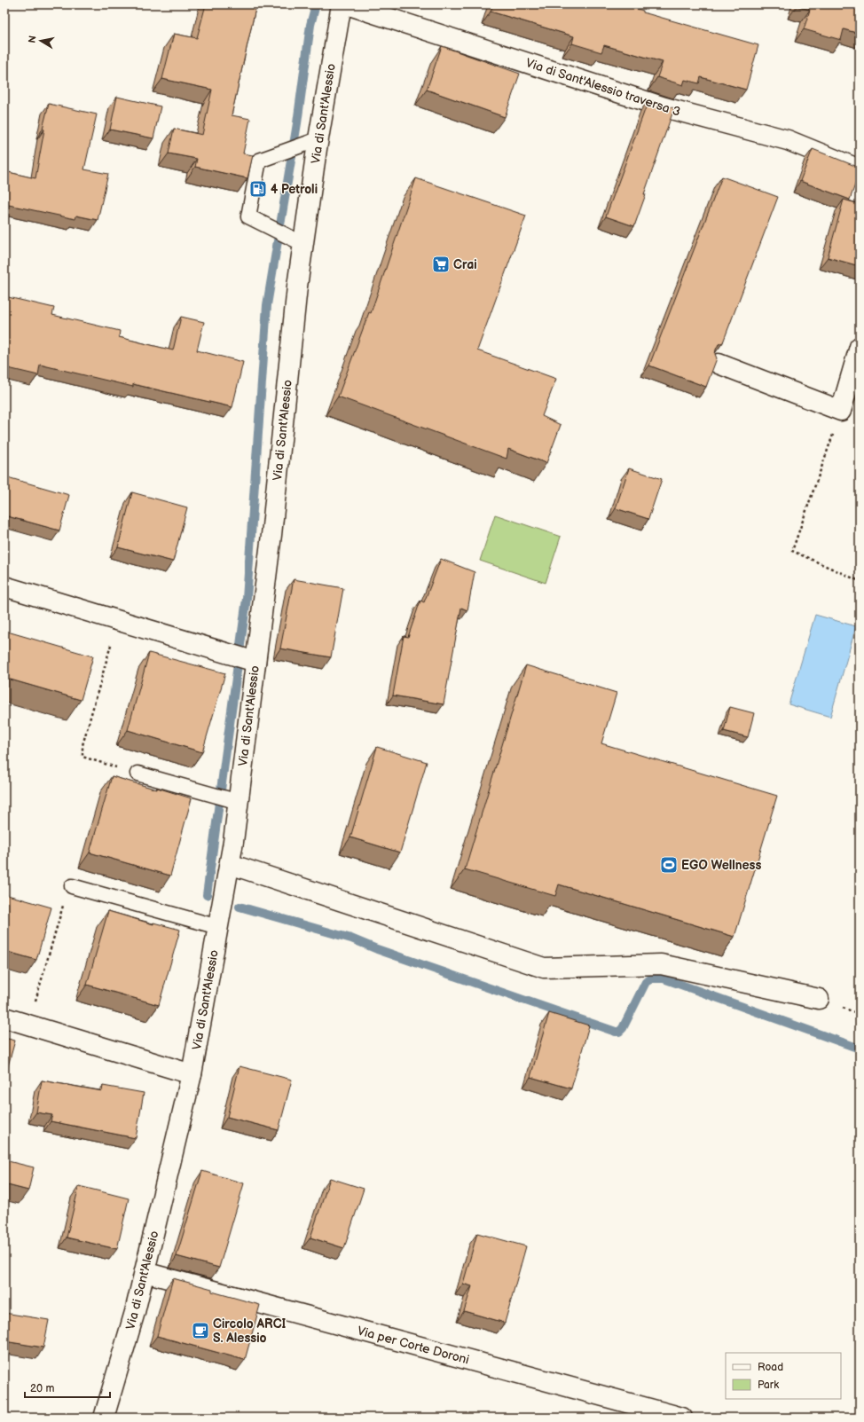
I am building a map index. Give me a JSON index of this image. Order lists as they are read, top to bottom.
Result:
{
  "streets": {
    "street": ["Via di Sant'Alessio traversa 3", "Via di Sant'Alessio", "Via per Corte Doroni"]
  },
  "crossings": [
    ["Via di Sant'Alessio", "Via per Corte Doroni"]
  ],
  "places": {
    "fuel station": ["4 Petroli"],
    "supermarket": ["Crai"],
    "sports": ["EGO Wellness"],
    "cafe": ["Circolo ARCI S. Alessio"]
  },
  "legend": ["Road", "Park"],
  "scale_bar": "20 m",
  "north": "left"
}
